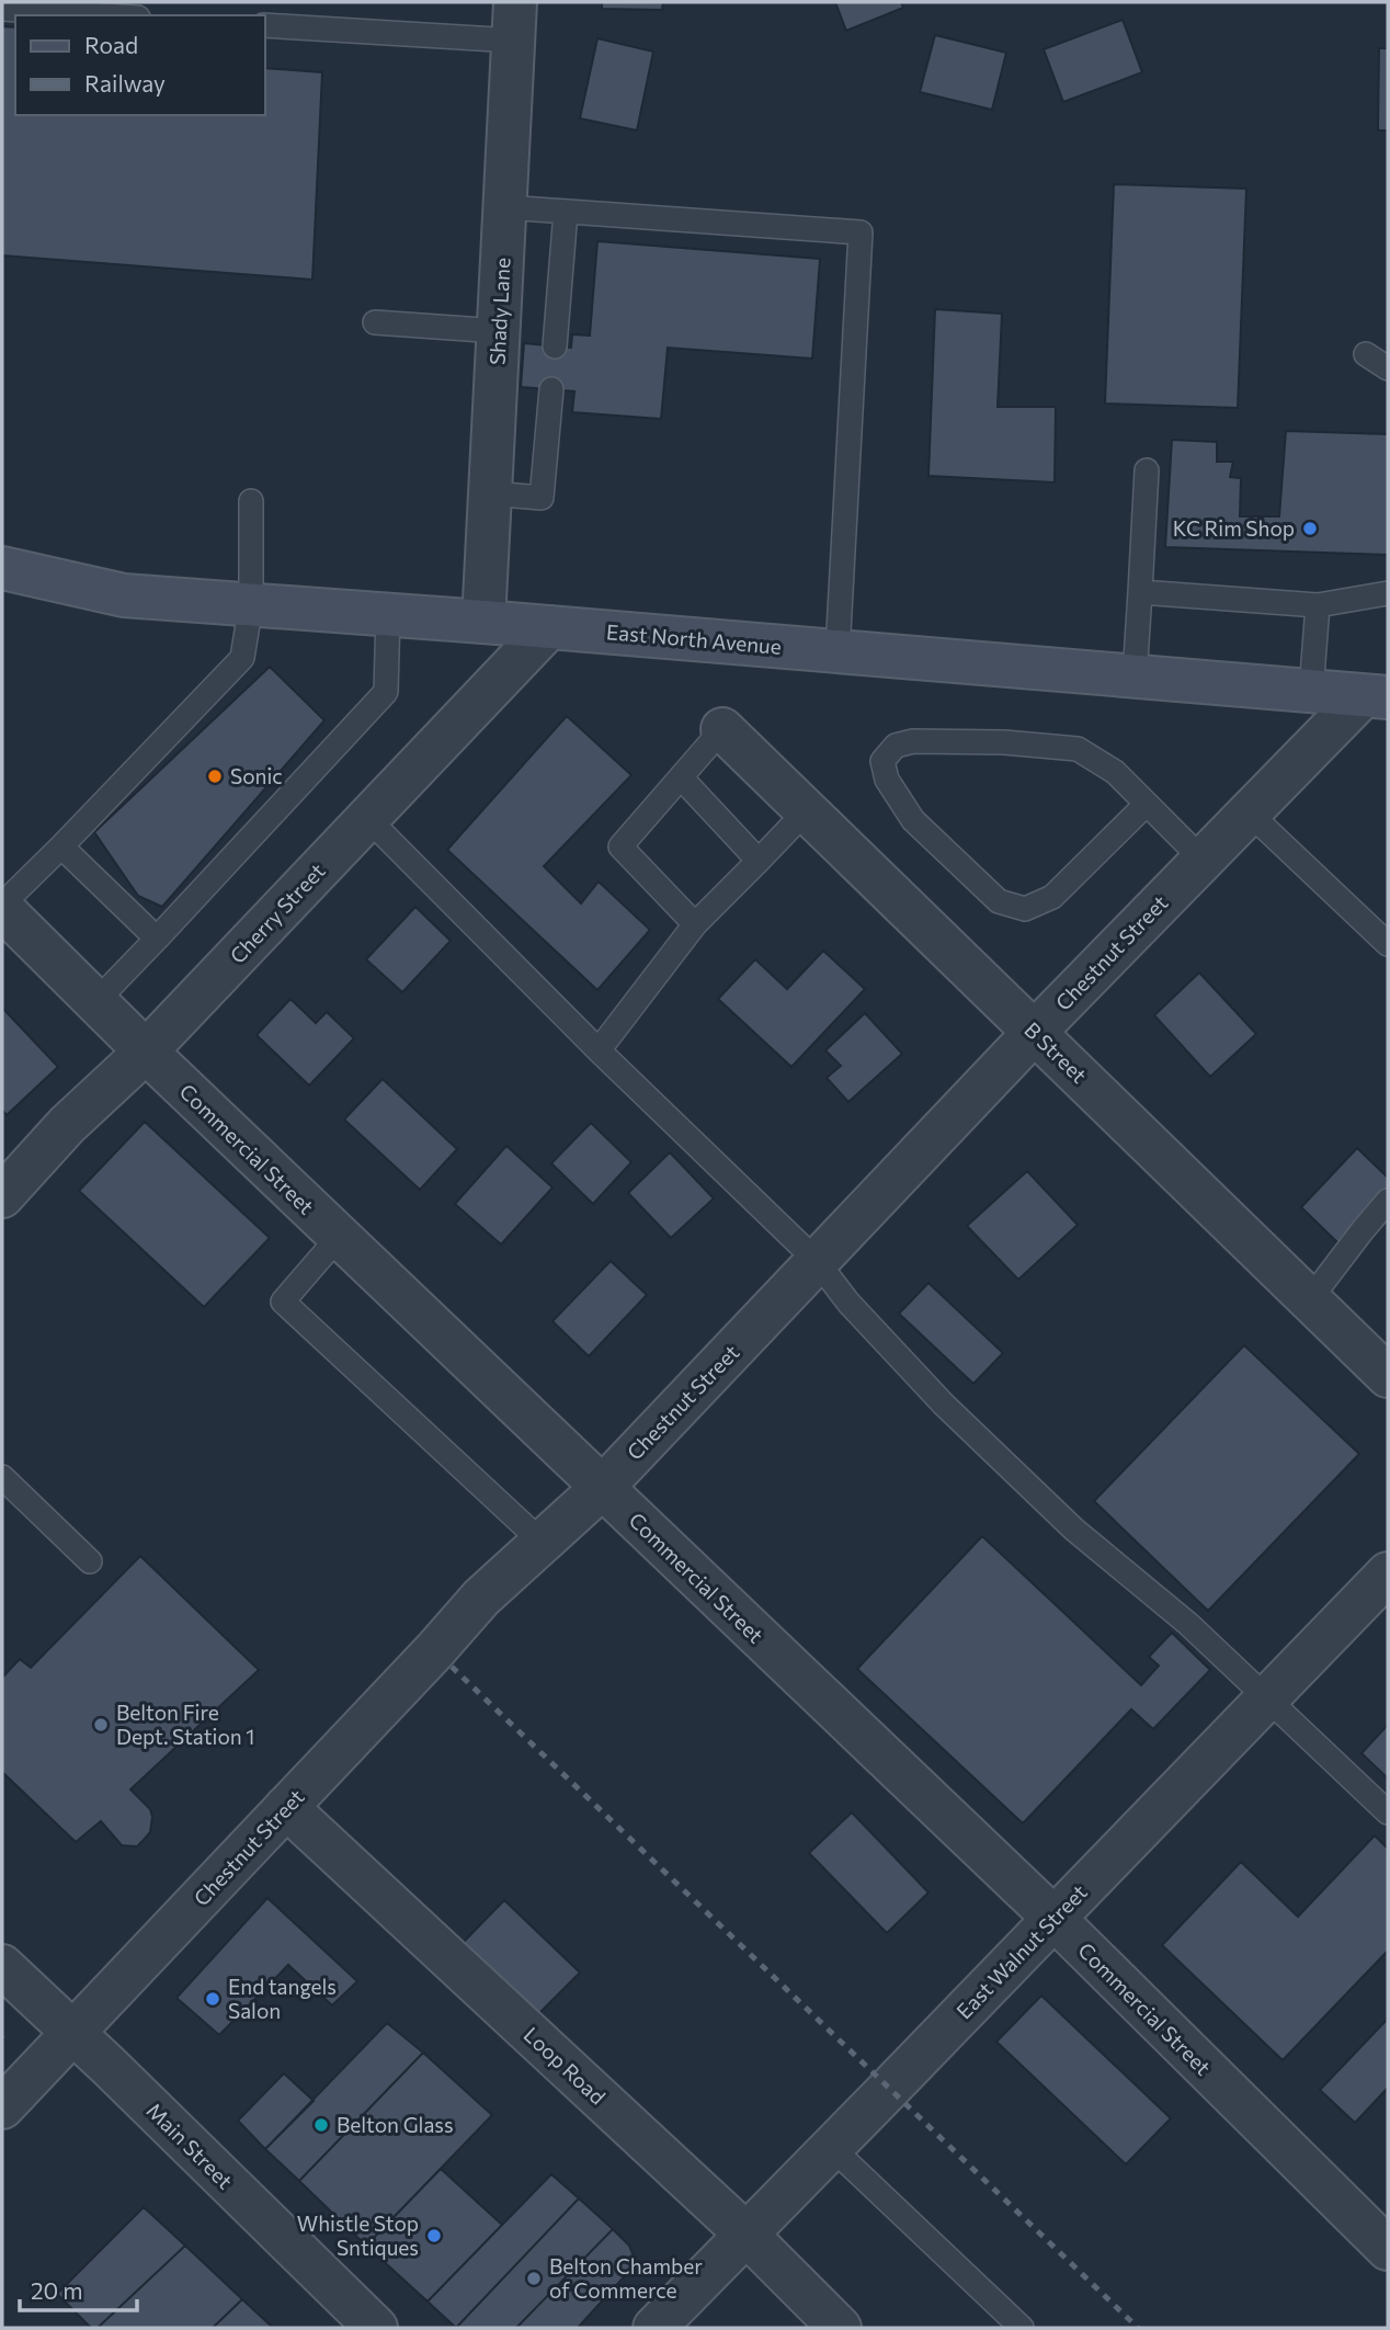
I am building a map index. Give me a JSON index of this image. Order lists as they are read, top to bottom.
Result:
{
  "streets": {
    "main road": ["East North Avenue"],
    "street": [
      "Shady Lane",
      "Cherry Street",
      "Chestnut Street",
      "B Street",
      "Commercial Street",
      "East Walnut Street",
      "Loop Road",
      "Main Street"
    ]
  },
  "crossings": [
    ["Shady Lane", "East North Avenue"],
    ["East North Avenue", "Cherry Street"],
    ["East North Avenue", "Chestnut Street"],
    ["Cherry Street", "Commercial Street"],
    ["Chestnut Street", "B Street"],
    ["Chestnut Street", "Commercial Street"],
    ["Chestnut Street", "Loop Road"],
    ["Chestnut Street", "Main Street"],
    ["Commercial Street", "East Walnut Street"],
    ["East Walnut Street", "Loop Road"]
  ],
  "places": [
    "KC Rim Shop",
    "Sonic",
    "Belton Fire Dept. Station 1",
    "End tangels Salon",
    "Belton Glass",
    "Whistle Stop Sntiques",
    "Belton Chamber of Commerce"
  ],
  "legend": ["Road", "Railway"],
  "scale_bar": "20 m"
}
